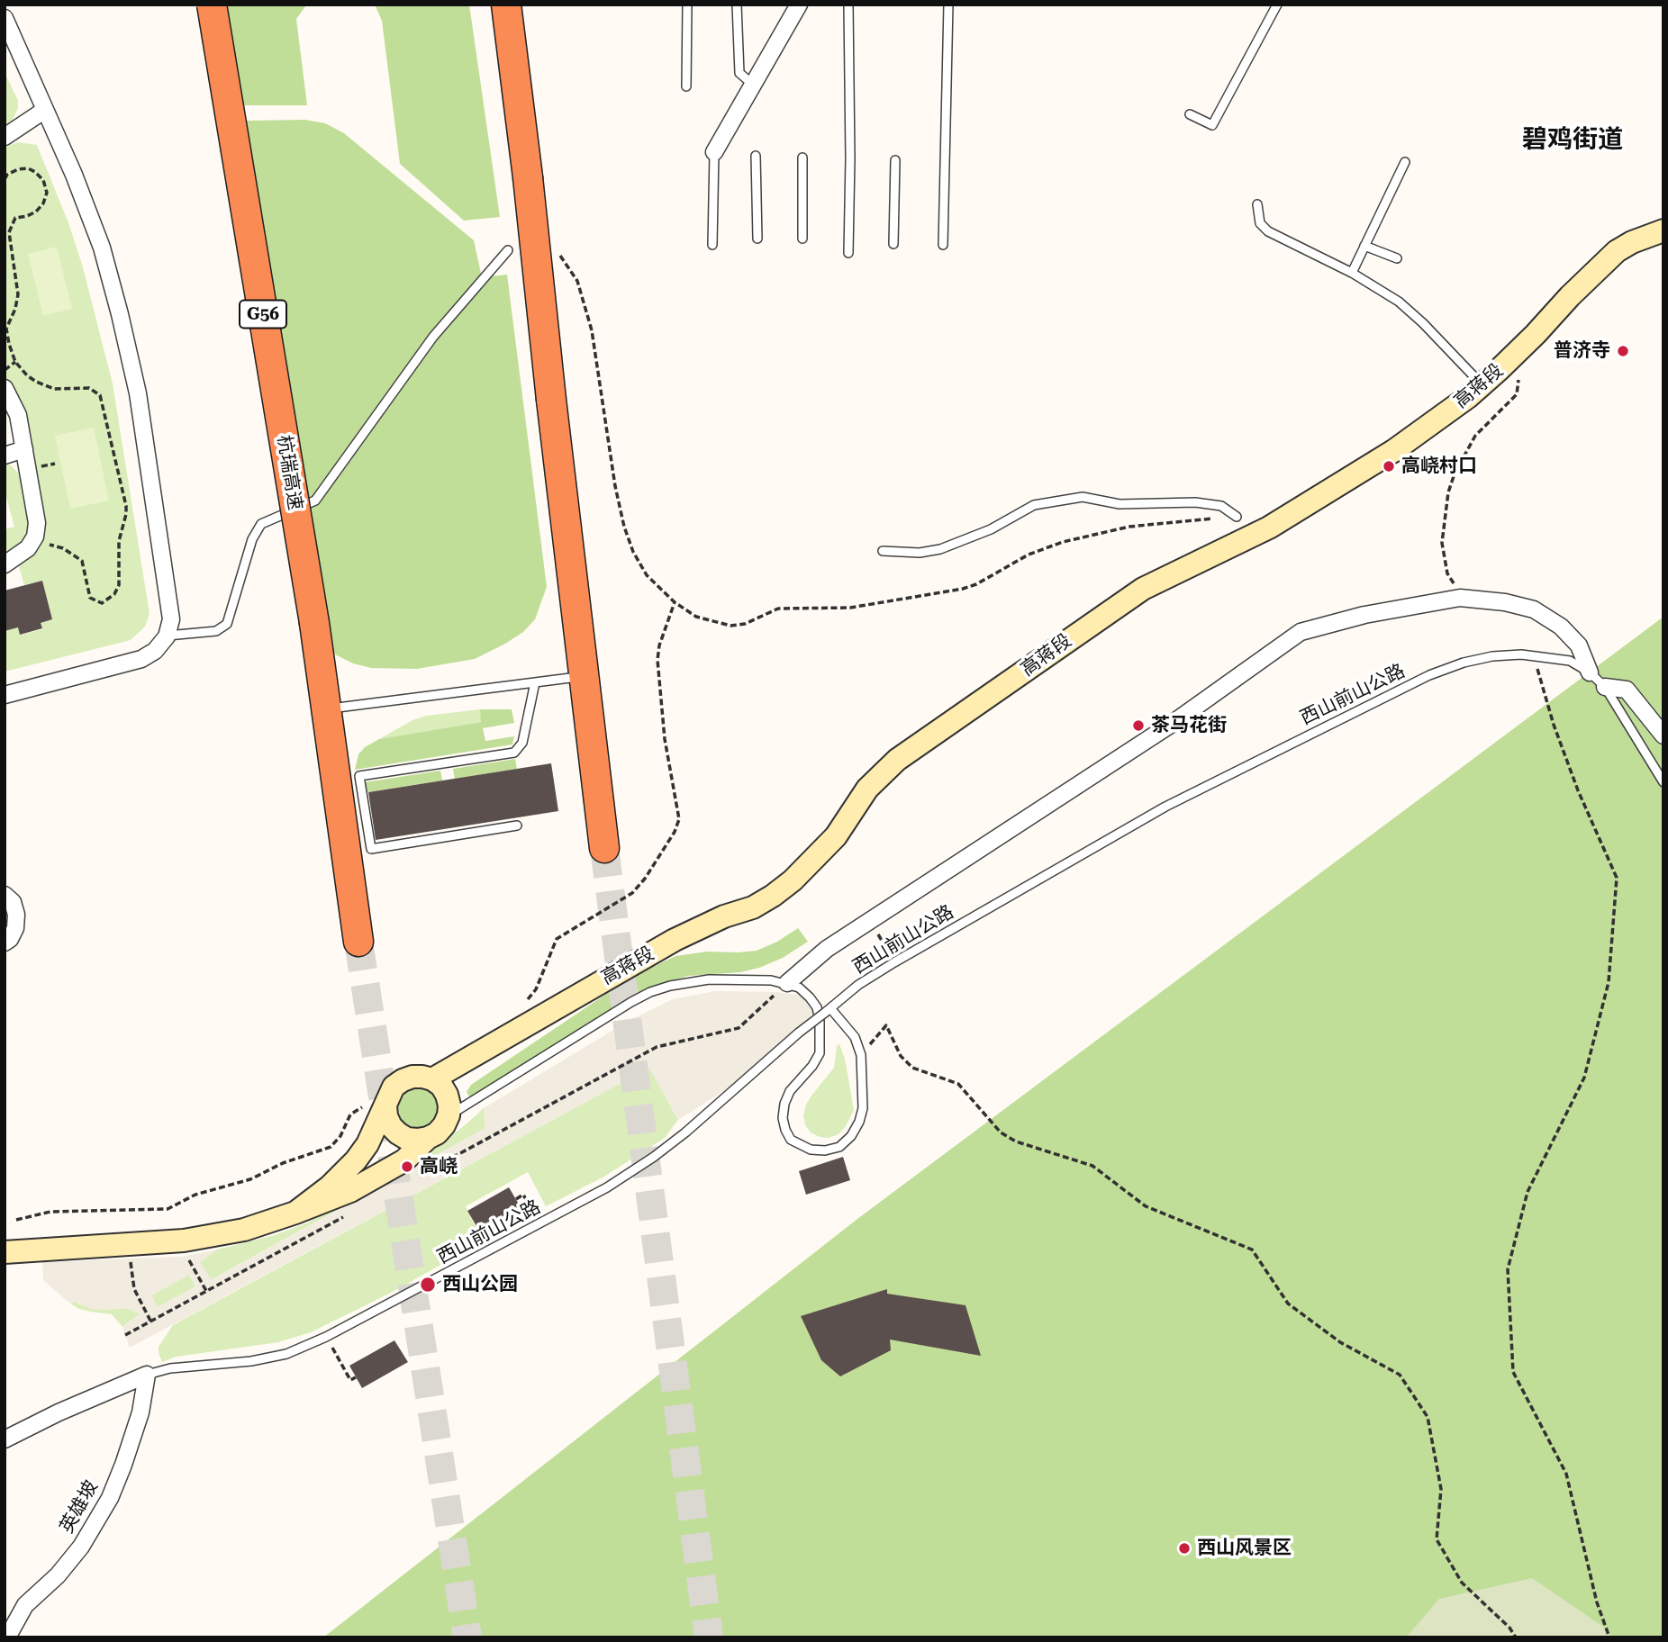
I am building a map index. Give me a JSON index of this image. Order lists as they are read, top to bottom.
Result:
{
  "streets": {
    "highway": ["G56", "杭瑞高速"],
    "main road": ["高蒋段"],
    "street": ["英雄坡"],
    "lane": ["西山前山公路"]
  },
  "crossings": [
    ["西山前山公路", "英雄坡"]
  ],
  "districts": ["碧鸡街道"],
  "places": [
    "普济寺",
    "高峣村口",
    "茶马花街",
    "高峣",
    "西山公园",
    "西山风景区"
  ]
}
